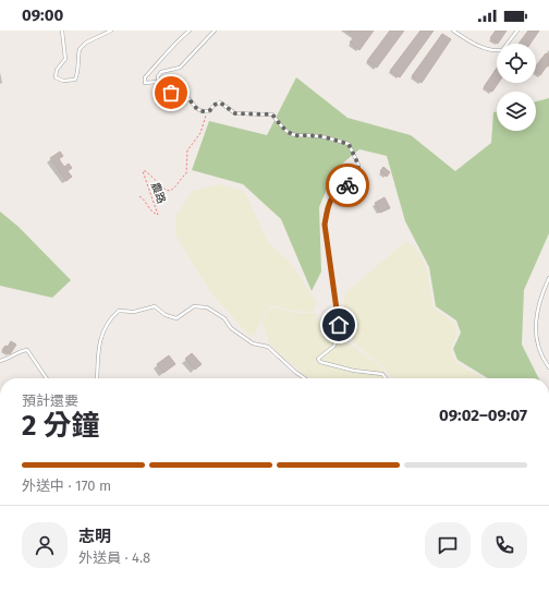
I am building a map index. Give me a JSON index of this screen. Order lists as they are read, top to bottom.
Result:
{
  "streets": {
    "path": ["農路"]
  },
  "page": {
    "status": "09:00",
    "heading": ["2 分鐘", "預計還要", "09:02–09:07"],
    "panel": ["志明", "外送員 · 4.8"],
    "bar": "外送中 · 170 m"
  }
}
